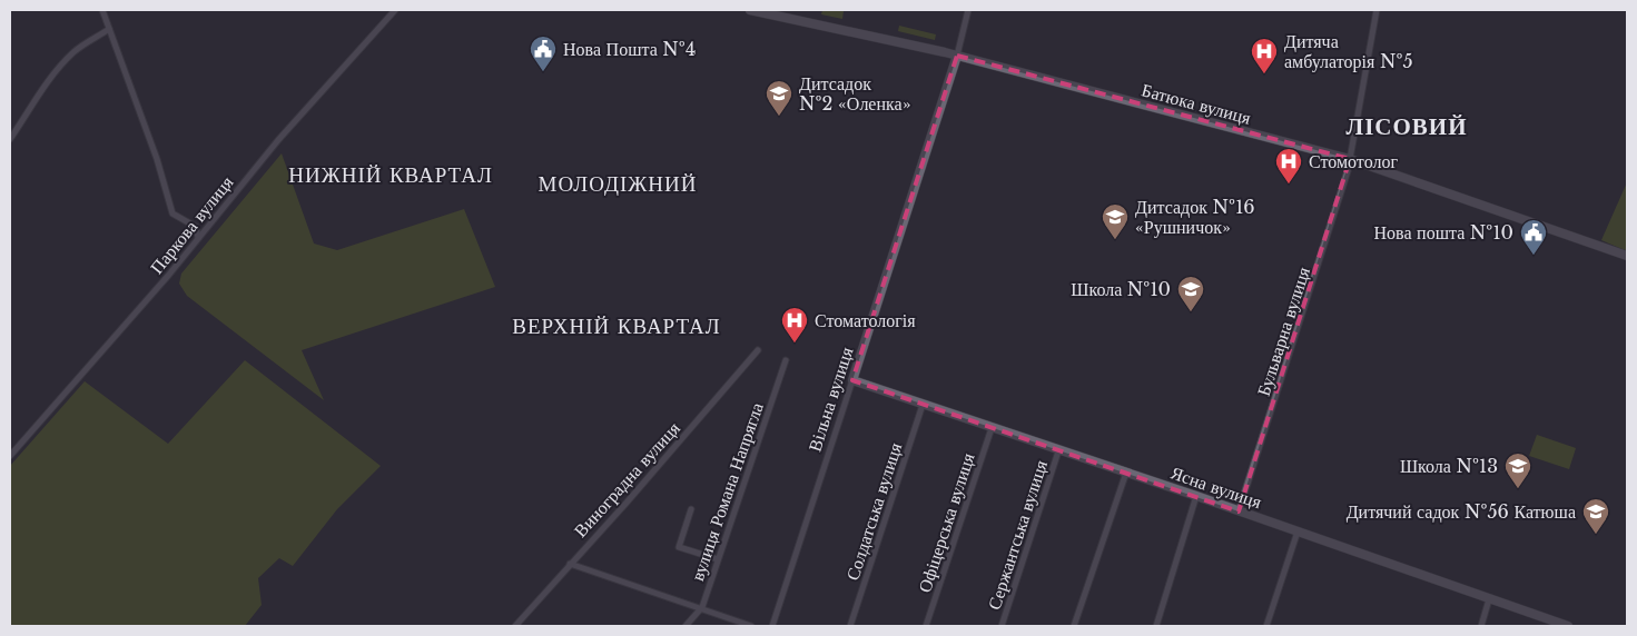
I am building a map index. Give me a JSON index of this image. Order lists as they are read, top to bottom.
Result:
{
  "streets": {
    "street": [
      "Батюка вулиця",
      "Паркова вулиця",
      "Бульварна вулиця",
      "Вільна вулиця",
      "Виноградна вулиця",
      "Ясна вулиця",
      "вулиця Романа Напрягла",
      "Солдатська вулиця",
      "Офіцерська вулиця",
      "Сержантська вулиця"
    ]
  },
  "crossings": [
    ["Батюка вулиця", "Бульварна вулиця"],
    ["Батюка вулиця", "Вільна вулиця"],
    ["Бульварна вулиця", "Ясна вулиця"],
    ["Вільна вулиця", "Ясна вулиця"],
    ["Ясна вулиця", "Солдатська вулиця"],
    ["Ясна вулиця", "Офіцерська вулиця"],
    ["Ясна вулиця", "Сержантська вулиця"]
  ],
  "districts": [
    "ЛІСОВИЙ",
    "НИЖНІЙ КВАРТАЛ",
    "МОЛОДІЖНИЙ",
    "ВЕРХНІЙ КВАРТАЛ"
  ],
  "places": {
    "public building": ["Нова Пошта №4", "Нова пошта №10"],
    "hospital": ["Дитяча амбулаторія №5", "Стомотолог", "Стоматологія"],
    "school or university": [
      "Дитсадок №2 «Оленка»",
      "Дитсадок №16 «Рушничок»",
      "Школа №10",
      "Школа №13",
      "Дитячий садок №56 Катюша"
    ]
  }
}
